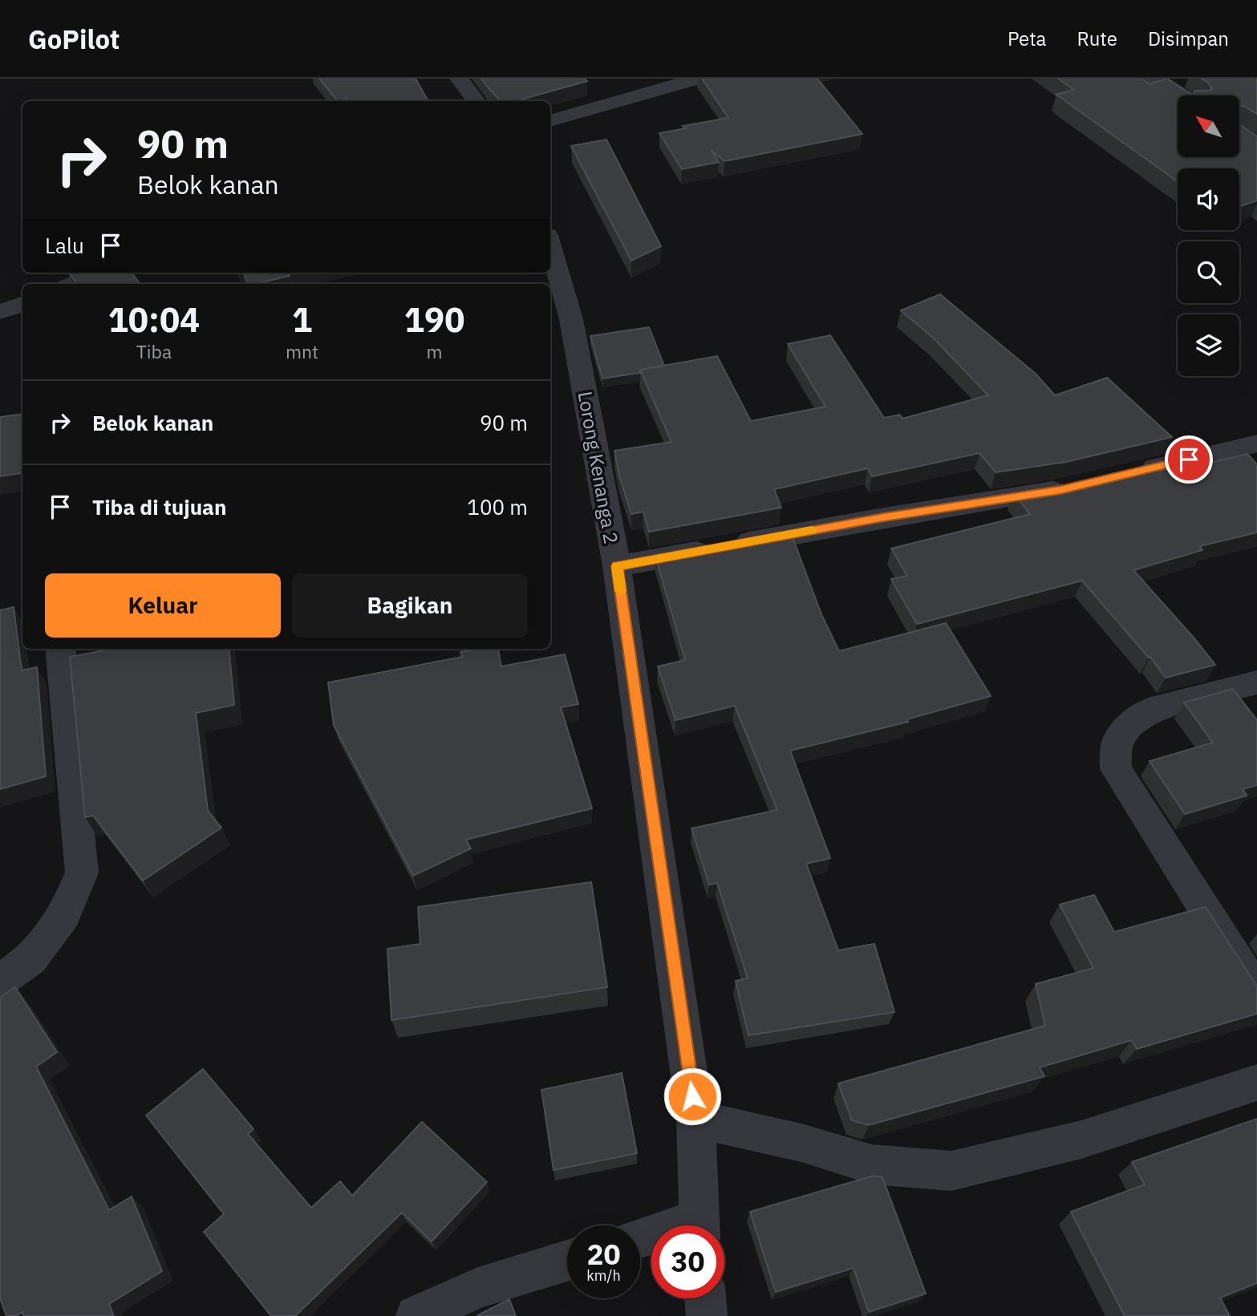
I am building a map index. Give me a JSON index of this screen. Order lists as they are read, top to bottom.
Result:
{
  "streets": {
    "street": ["Lorong Kenanga 2"]
  },
  "north": "top left",
  "page": {
    "header": "GoPilot",
    "nav": ["Peta", "Rute", "Disimpan"],
    "turn": ["90 m", "Belok kanan"],
    "then": "Lalu",
    "eta": [
      "10:04",
      "Tiba",
      "1",
      "mnt",
      "190",
      "m"
    ],
    "list": [
      {
        "name": "Belok kanan",
        "value": "90 m"
      },
      {
        "name": "Tiba di tujuan",
        "value": "100 m"
      }
    ],
    "buttons": ["Keluar", "Bagikan"],
    "speed": "20 km/h",
    "limit": "30"
  }
}
